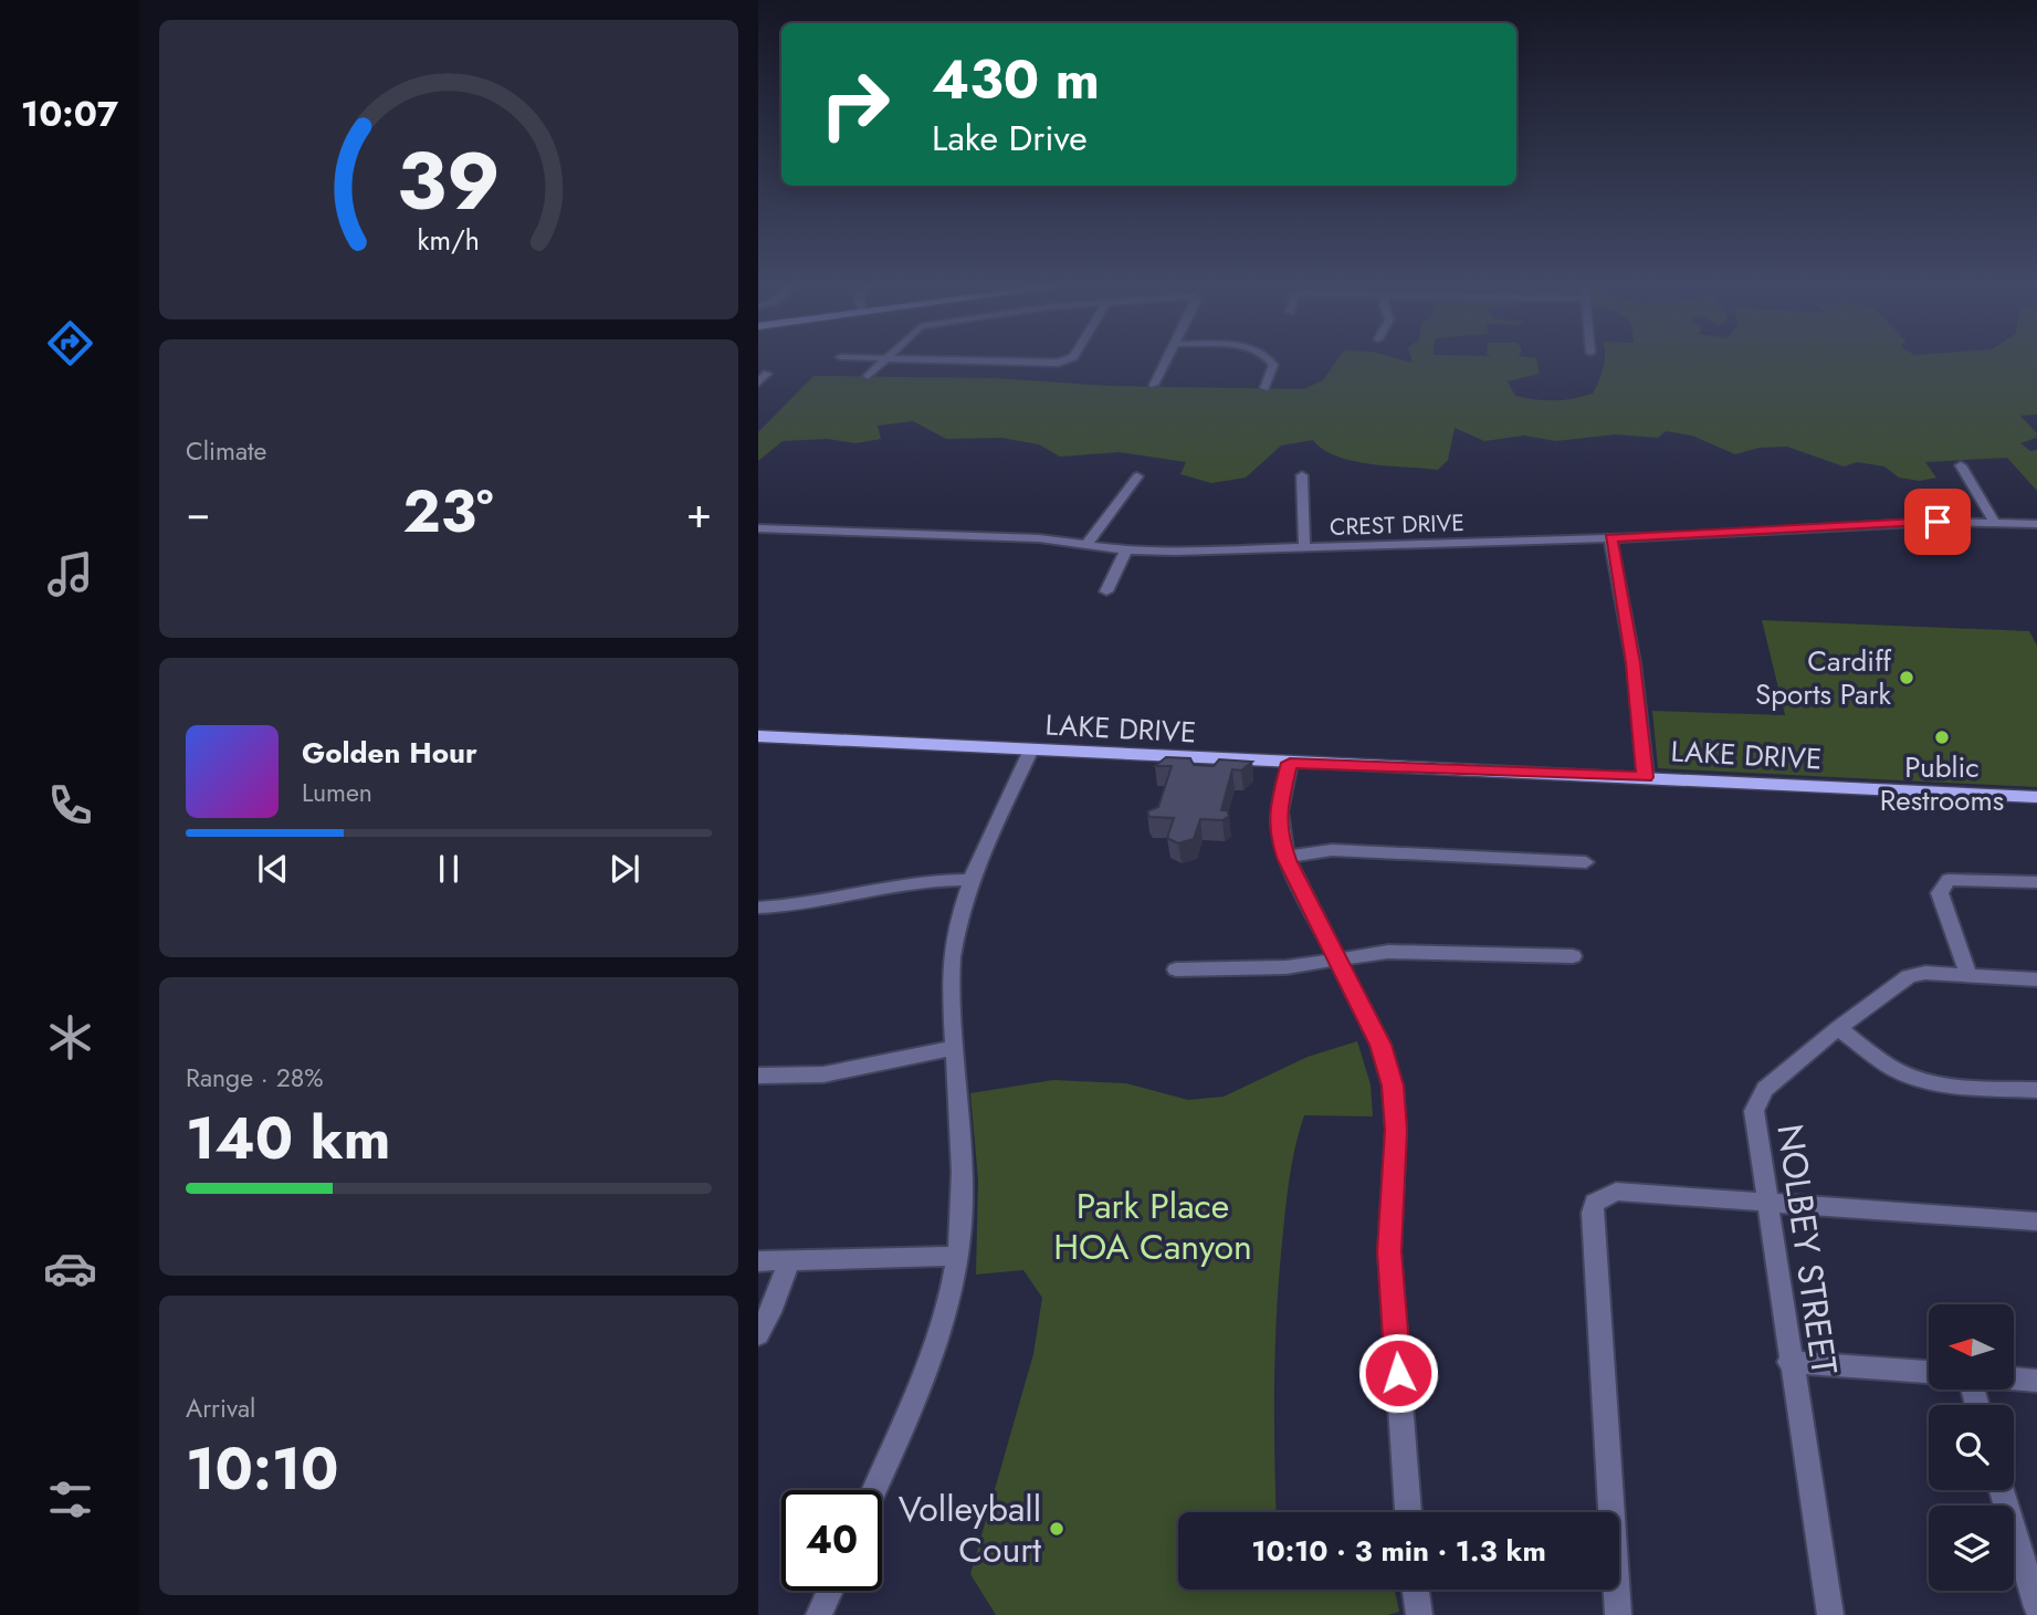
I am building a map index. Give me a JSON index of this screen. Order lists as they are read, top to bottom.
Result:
{
  "streets": {
    "main road": ["LAKE DRIVE"],
    "street": ["CREST DRIVE", "NOLBEY STREET"]
  },
  "parks": ["Park Place HOA Canyon"],
  "places": ["Cardiff Sports Park", "Public Restrooms", "Volleyball Court"],
  "north": "left",
  "page": {
    "tabs": "10:07",
    "turn": ["430 m", "Lake Drive"],
    "tile": [
      "Climate",
      ["Range · 28%", "140 km"],
      ["Arrival", "10:10"]
    ],
    "heat": ["−", "23°", "+"],
    "song": ["Golden Hour", "Lumen"],
    "limit": "40",
    "trip": "10:10 · 3 min · 1.3 km",
    "gauge": ["39", "km/h"]
  }
}
